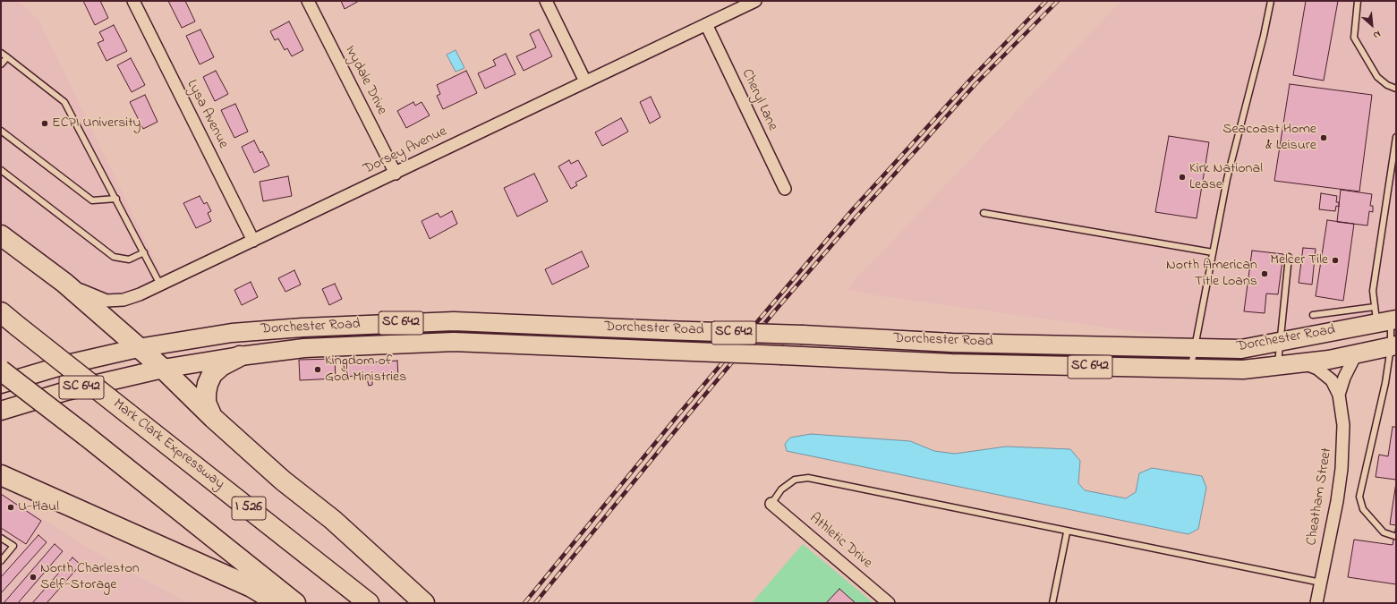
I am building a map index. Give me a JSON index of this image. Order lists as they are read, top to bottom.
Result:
{
  "streets": {
    "highway": ["Mark Clark Expressway", "I 526"],
    "main road": ["SC 642", "Dorchester Road"],
    "street": [
      "Ivydale Drive",
      "Cheryl Lane",
      "Lysa Avenue",
      "Dorsey Avenue",
      "Cheatham Street",
      "Athletic Drive"
    ]
  },
  "crossings": [
    ["Ivydale Drive", "Dorsey Avenue"],
    ["Cheryl Lane", "Dorsey Avenue"],
    ["Lysa Avenue", "Dorsey Avenue"],
    ["Dorchester Road", "Cheatham Street"]
  ],
  "places": [
    "ECPI University",
    "Seacoast Home & Leisure",
    "Kirk National Lease",
    "Melcer Tile",
    "North American Title Loans",
    "Kingdom of God Ministries",
    "U-Haul",
    "North Charleston Self-Storage"
  ],
  "north": "bottom right"
}
